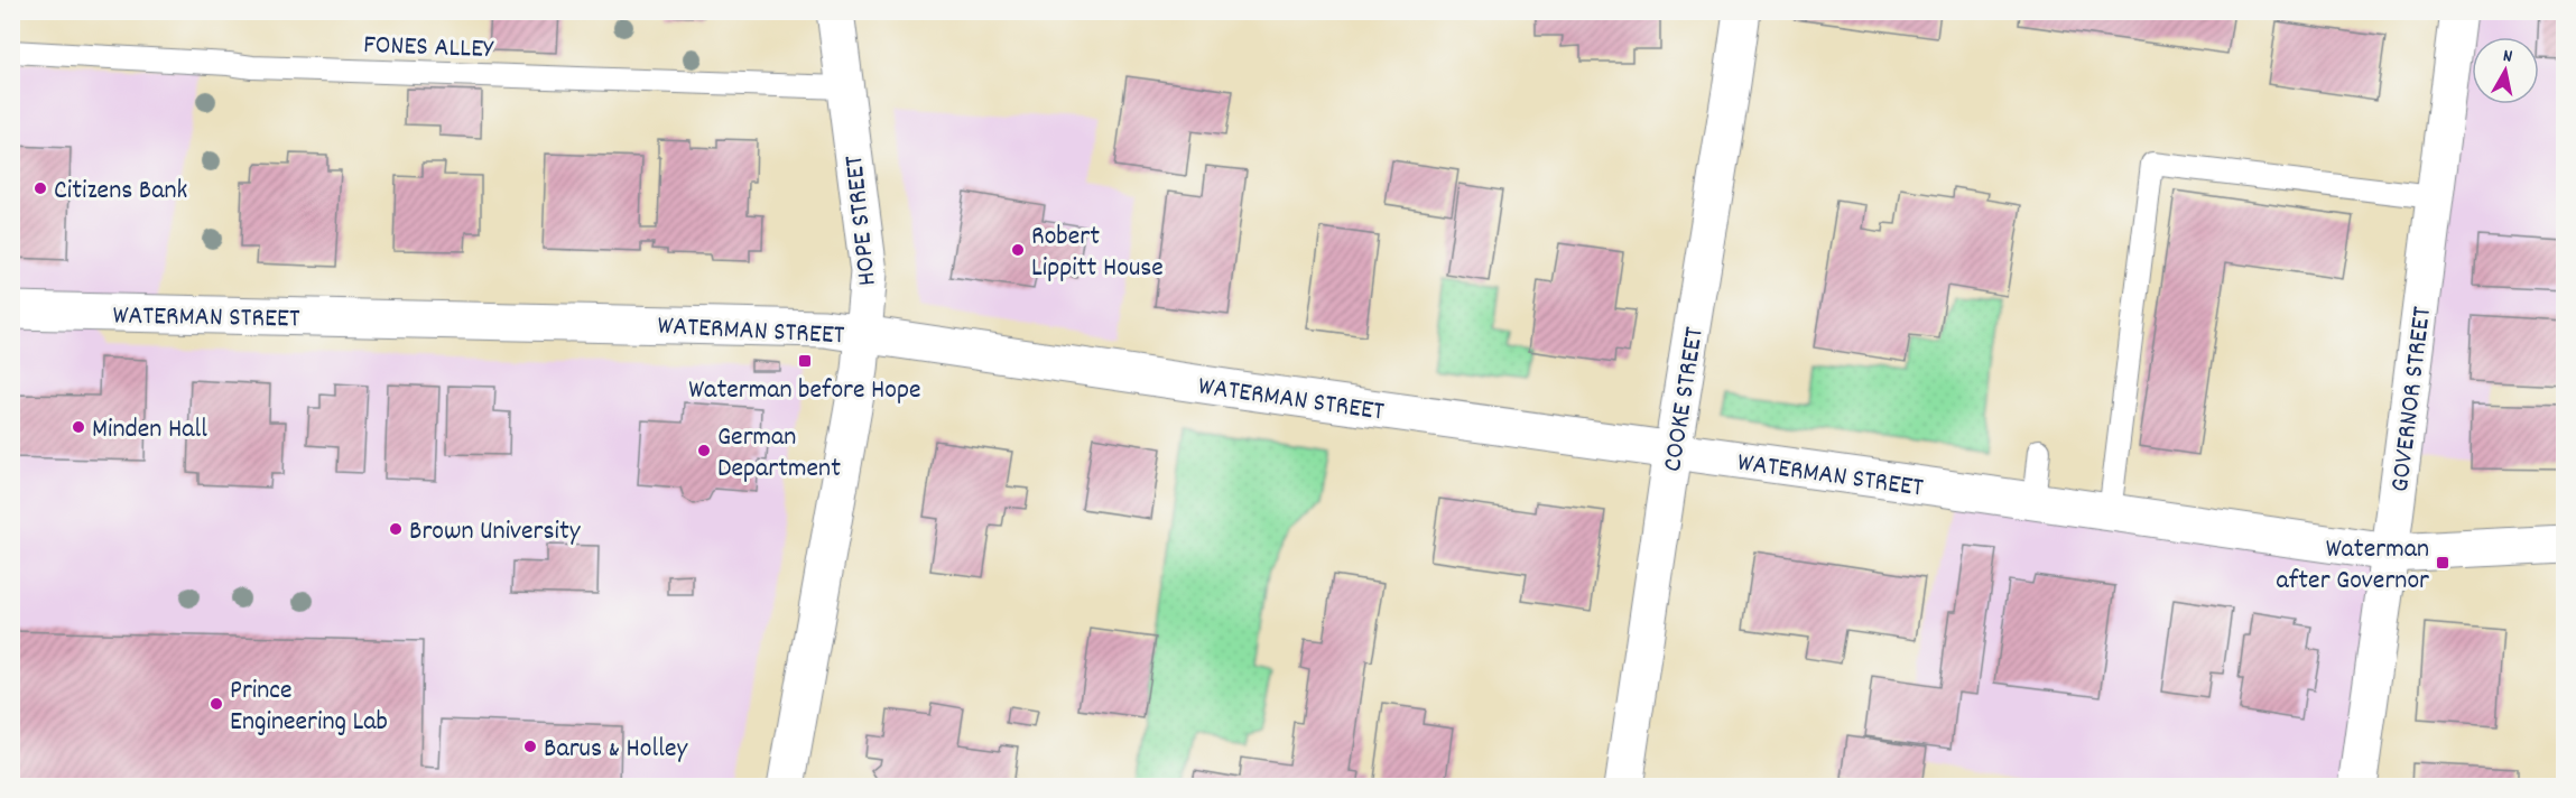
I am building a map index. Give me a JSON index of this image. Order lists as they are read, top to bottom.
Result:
{
  "streets": {
    "main road": [
      "HOPE STREET",
      "WATERMAN STREET",
      "COOKE STREET",
      "GOVERNOR STREET"
    ],
    "lane": ["FONES ALLEY"]
  },
  "crossings": [
    ["FONES ALLEY", "HOPE STREET"],
    ["HOPE STREET", "WATERMAN STREET"],
    ["WATERMAN STREET", "COOKE STREET"],
    ["WATERMAN STREET", "GOVERNOR STREET"]
  ],
  "places": {
    "other": [
      "Citizens Bank",
      "Robert Lippitt House",
      "Minden Hall",
      "German Department",
      "Brown University",
      "Prince Engineering Lab",
      "Barus & Holley"
    ],
    "transit": ["Waterman before Hope", "Waterman after Governor"]
  },
  "north": "top"
}
